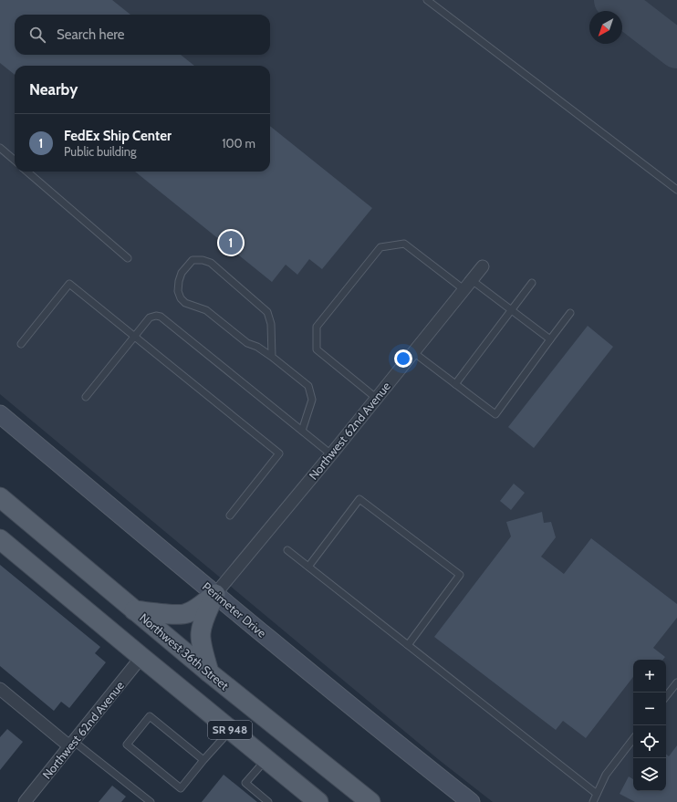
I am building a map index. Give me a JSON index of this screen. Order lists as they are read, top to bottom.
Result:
{
  "streets": {
    "main road": ["Northwest 36th Street", "SR 948"],
    "street": ["Northwest 62nd Avenue", "Perimeter Drive"]
  },
  "crossings": [
    ["Northwest 62nd Avenue", "Perimeter Drive"],
    ["Northwest 62nd Avenue", "SR 948"]
  ],
  "north": "bottom left",
  "page": {
    "search": "Search here",
    "heading": "Nearby",
    "list": [
      {
        "mark": "1",
        "name": "FedEx Ship Center",
        "note": "Public building",
        "value": "100 m"
      }
    ],
    "pins": "1",
    "map_buttons": ["+", "−"]
  }
}
